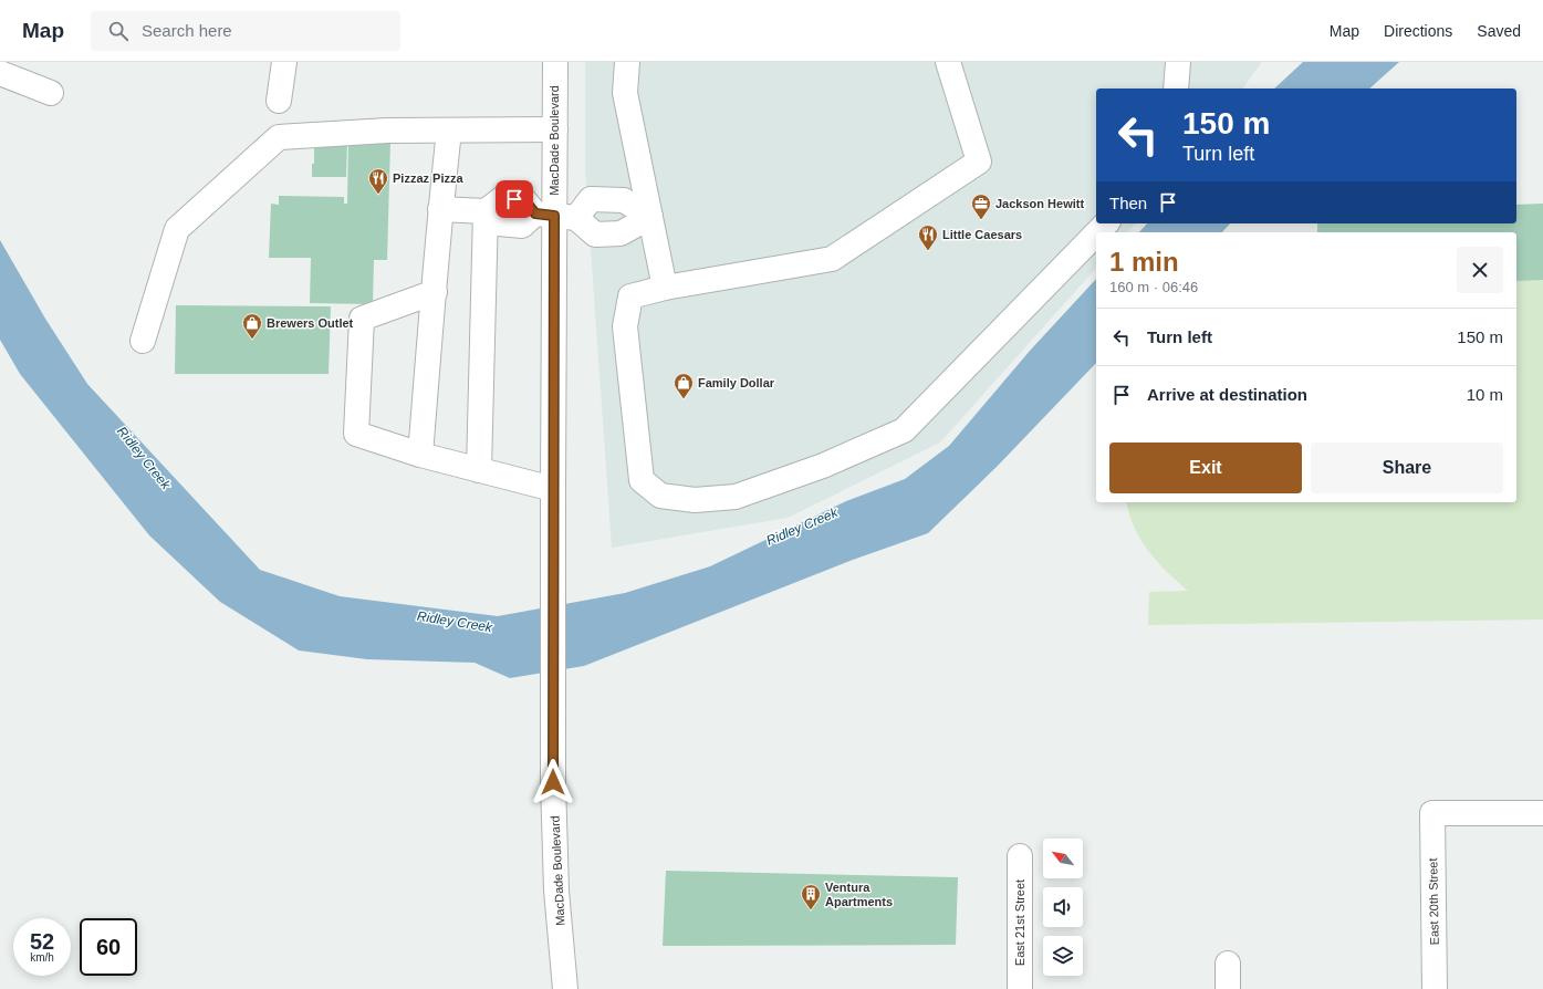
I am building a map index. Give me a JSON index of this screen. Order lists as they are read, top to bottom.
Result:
{
  "streets": {
    "main road": ["MacDade Boulevard", "East 20th Street", "East 21st Street"]
  },
  "water": ["Ridley Creek"],
  "places": {
    "restaurant": ["Pizzaz Pizza", "Little Caesars"],
    "office": ["Jackson Hewitt"],
    "shop": ["Brewers Outlet", "Family Dollar"],
    "building": ["Ventura Apartments"]
  },
  "north": "top left",
  "page": {
    "header": "Map",
    "search": "Search here",
    "nav": ["Map", "Directions", "Saved"],
    "turn": ["150 m", "Turn left"],
    "then": "Then",
    "heading": ["1 min", "160 m · 06:46"],
    "list": [
      {
        "name": "Turn left",
        "value": "150 m"
      },
      {
        "name": "Arrive at destination",
        "value": "10 m"
      }
    ],
    "buttons": ["Exit", "Share"],
    "speed": "52 km/h",
    "limit": "60"
  }
}
